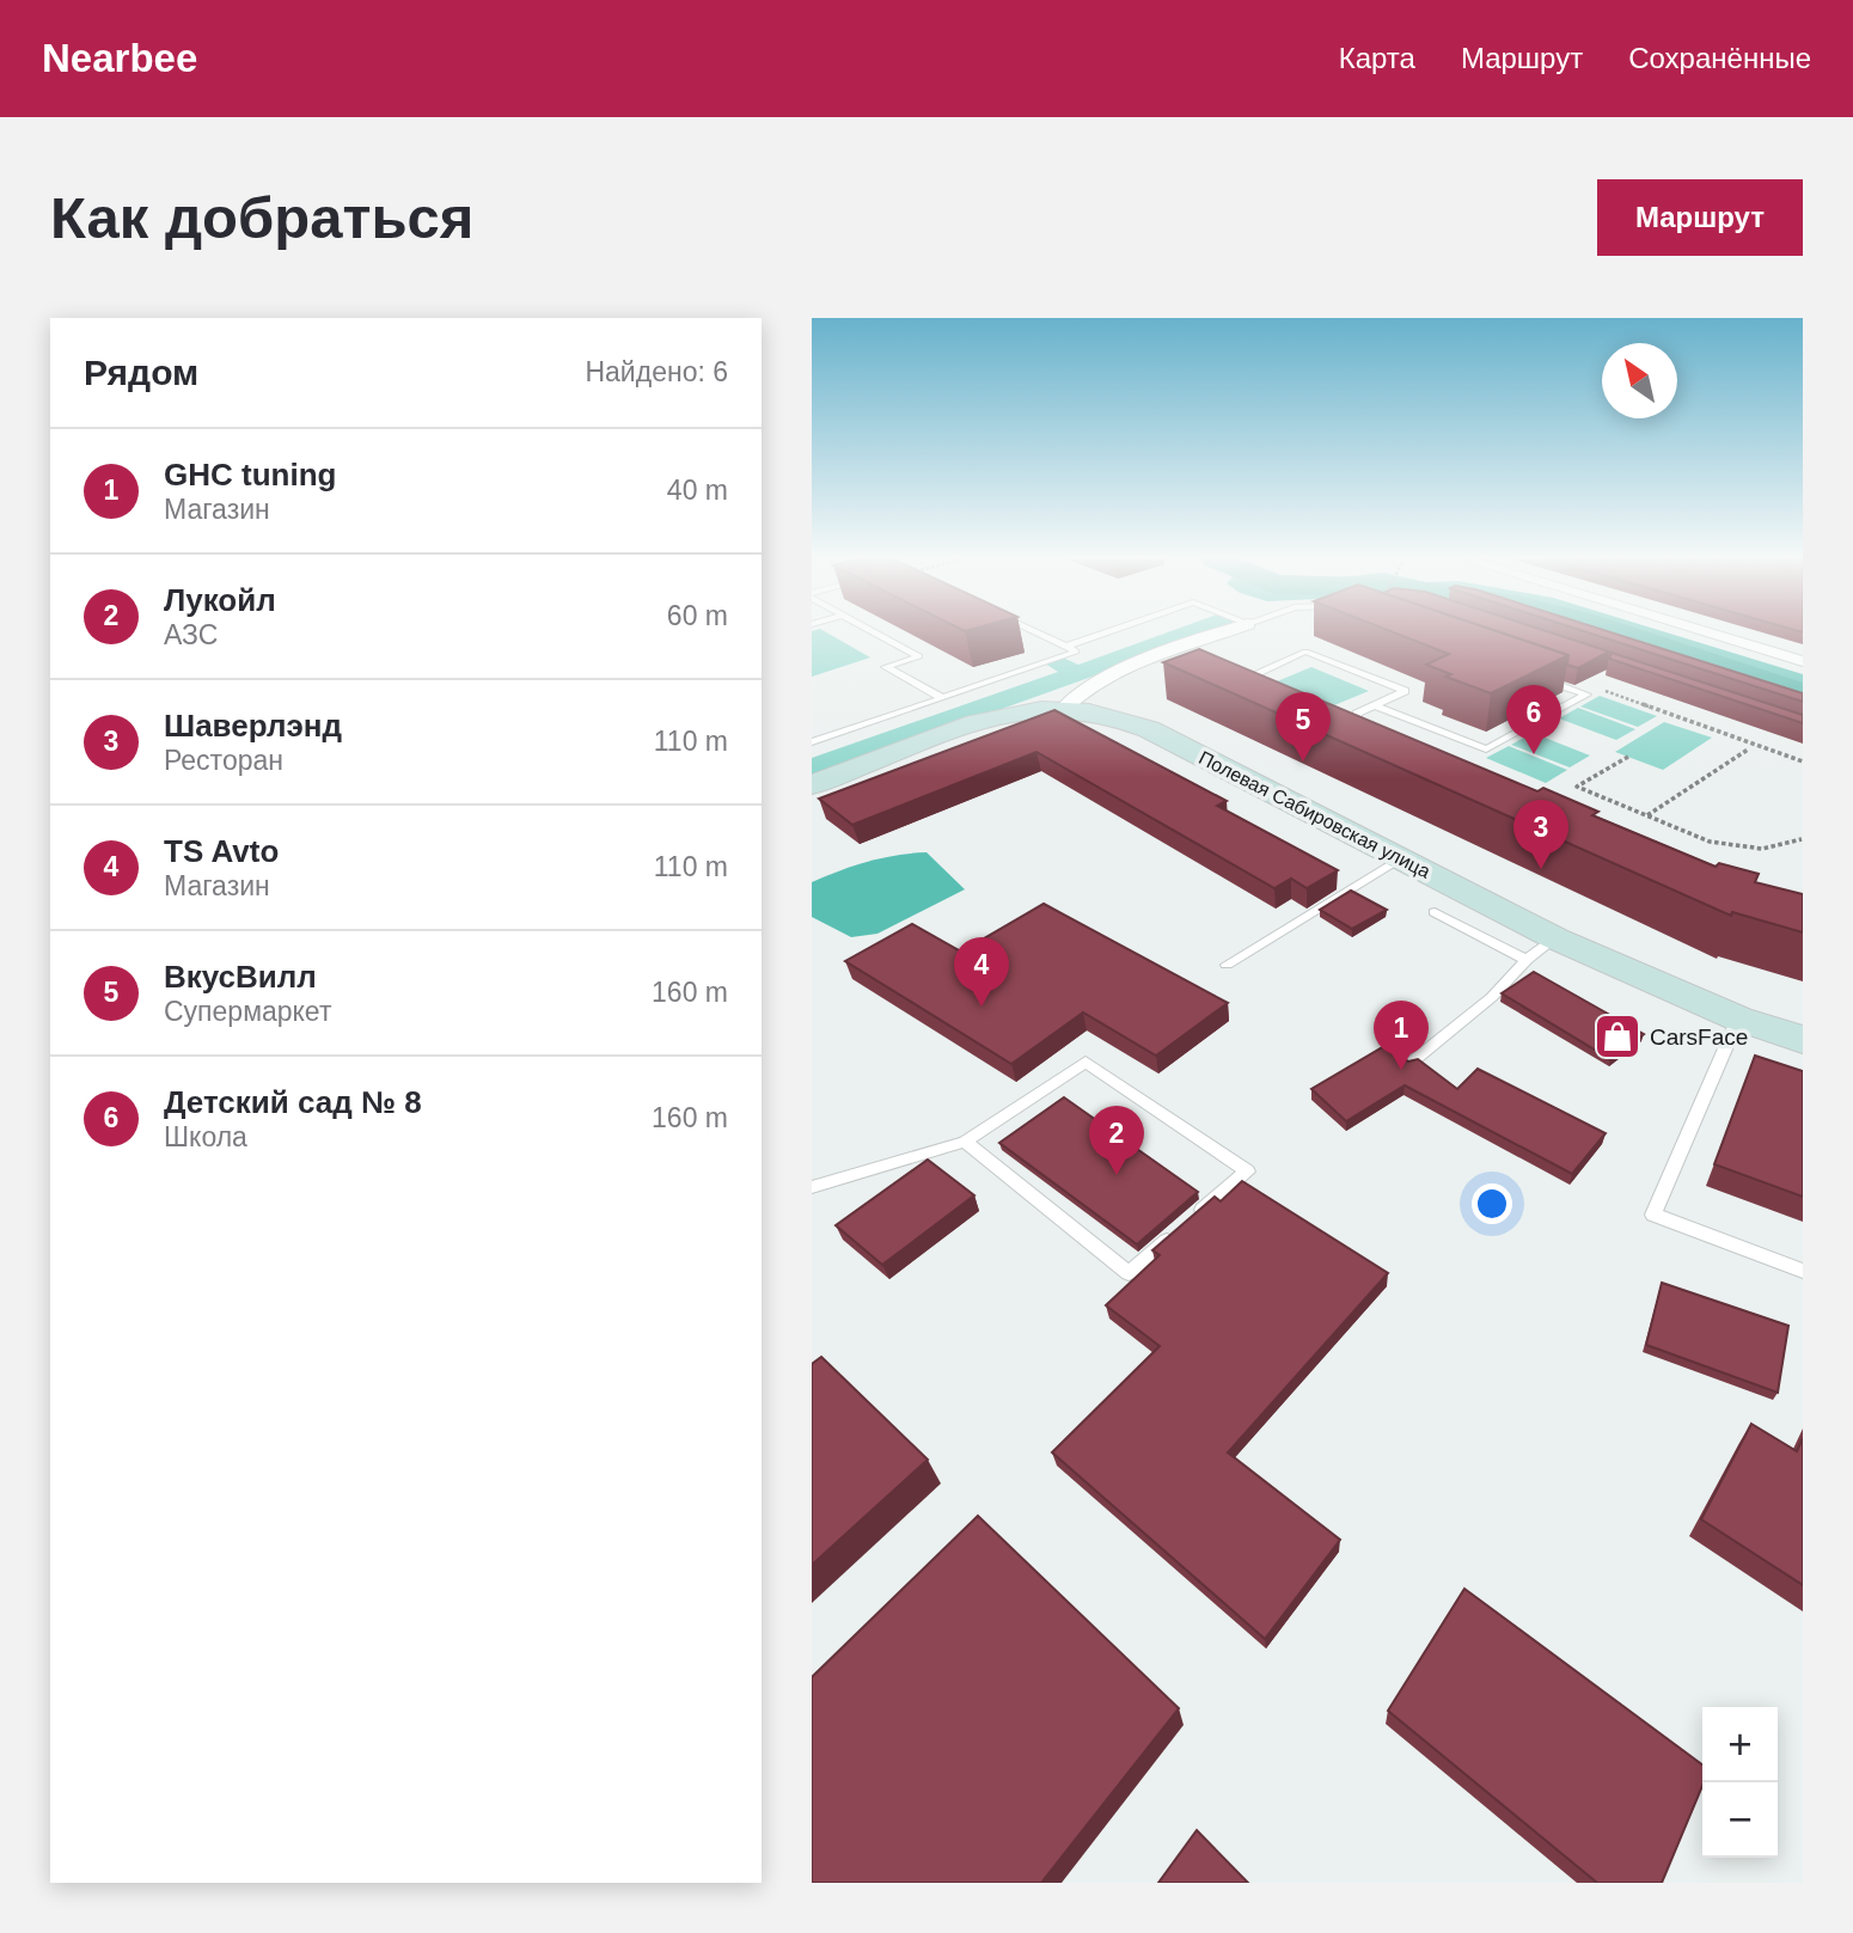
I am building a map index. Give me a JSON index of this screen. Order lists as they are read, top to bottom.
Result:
{
  "streets": {
    "street": ["Полевая Сабировская улица"]
  },
  "places": {
    "shop": ["CarsFace"]
  },
  "north": "top left",
  "page": {
    "header": "Nearbee",
    "nav": ["Карта", "Маршрут", "Сохранённые"],
    "buttons": "Маршрут",
    "title": "Как добраться",
    "heading": ["Рядом", "Найдено: 6"],
    "list": [
      {
        "mark": "1",
        "name": "GHC tuning",
        "note": "Магазин",
        "value": "40 m"
      },
      {
        "mark": "2",
        "name": "Лукойл",
        "note": "АЗС",
        "value": "60 m"
      },
      {
        "mark": "3",
        "name": "Шаверлэнд",
        "note": "Ресторан",
        "value": "110 m"
      },
      {
        "mark": "4",
        "name": "TS Avto",
        "note": "Магазин",
        "value": "110 m"
      },
      {
        "mark": "5",
        "name": "ВкусВилл",
        "note": "Супермаркет",
        "value": "160 m"
      },
      {
        "mark": "6",
        "name": "Детский сад № 8",
        "note": "Школа",
        "value": "160 m"
      }
    ],
    "pins": [
      "6",
      "5",
      "3",
      "4",
      "1",
      "2"
    ],
    "map_buttons": ["+", "−"]
  }
}
